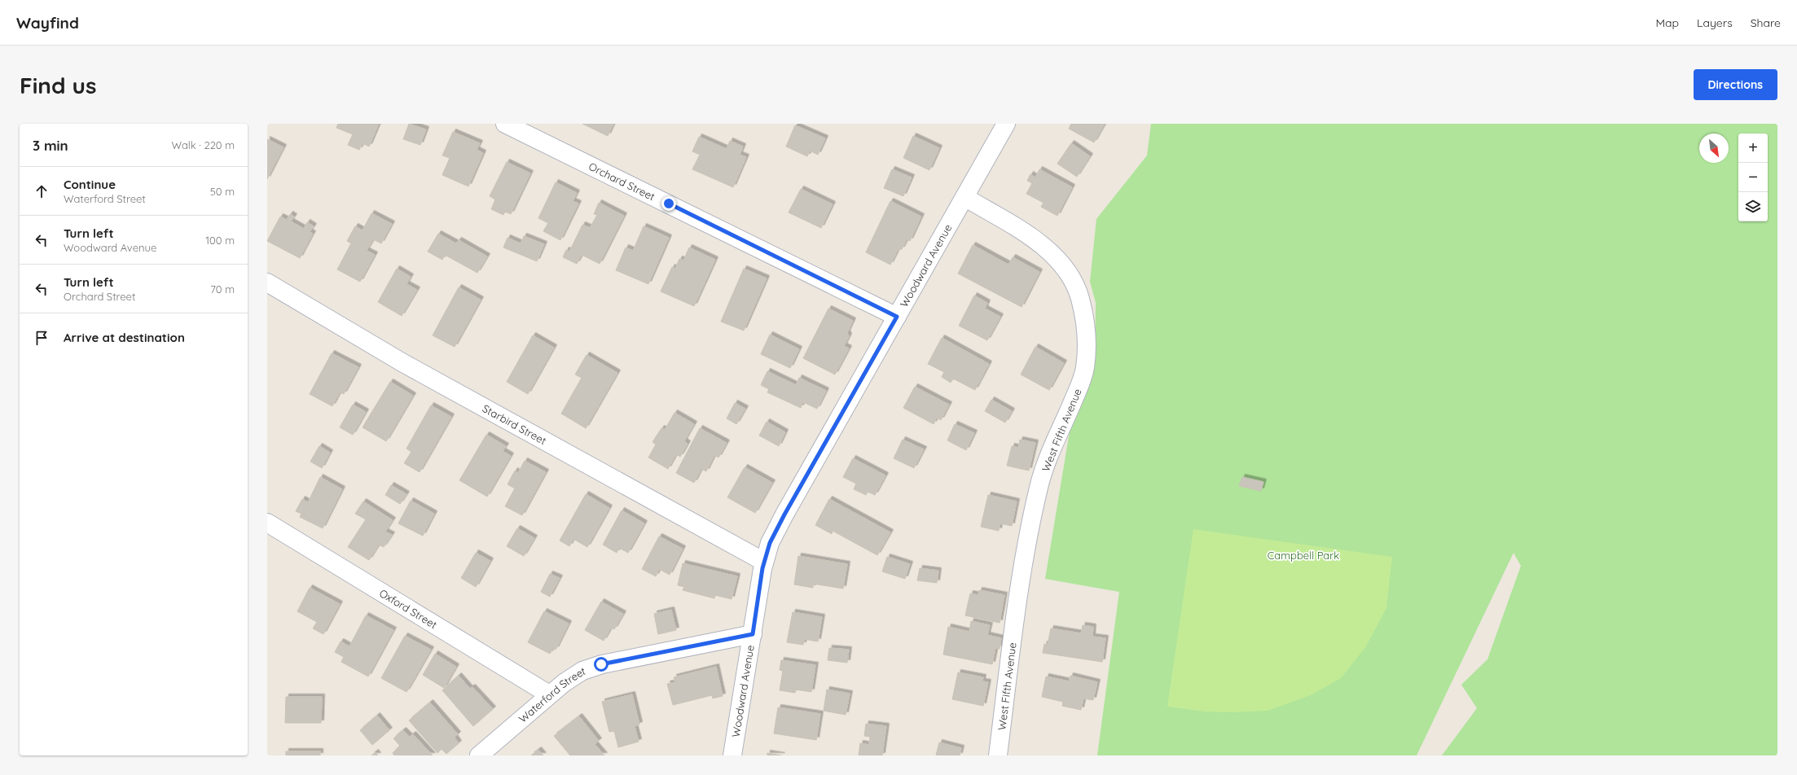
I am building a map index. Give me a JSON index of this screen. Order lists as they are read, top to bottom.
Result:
{
  "streets": {
    "street": [
      "Orchard Street",
      "Woodward Avenue",
      "Starbird Street",
      "West Fifth Avenue",
      "Oxford Street",
      "Waterford Street"
    ]
  },
  "crossings": [
    ["Orchard Street", "Woodward Avenue"],
    ["Woodward Avenue", "Starbird Street"],
    ["Woodward Avenue", "West Fifth Avenue"],
    ["Woodward Avenue", "Waterford Street"],
    ["Oxford Street", "Waterford Street"]
  ],
  "parks": ["Campbell Park"],
  "north": "bottom right",
  "page": {
    "header": "Wayfind",
    "nav": ["Map", "Layers", "Share"],
    "buttons": "Directions",
    "title": "Find us",
    "heading": ["3 min", "Walk · 220 m"],
    "map_buttons": ["+", "−"],
    "list": [
      ["Continue", "Waterford Street", "50 m"],
      ["Turn left", "Woodward Avenue", "100 m"],
      ["Turn left", "Orchard Street", "70 m"],
      "Arrive at destination"
    ]
  }
}
